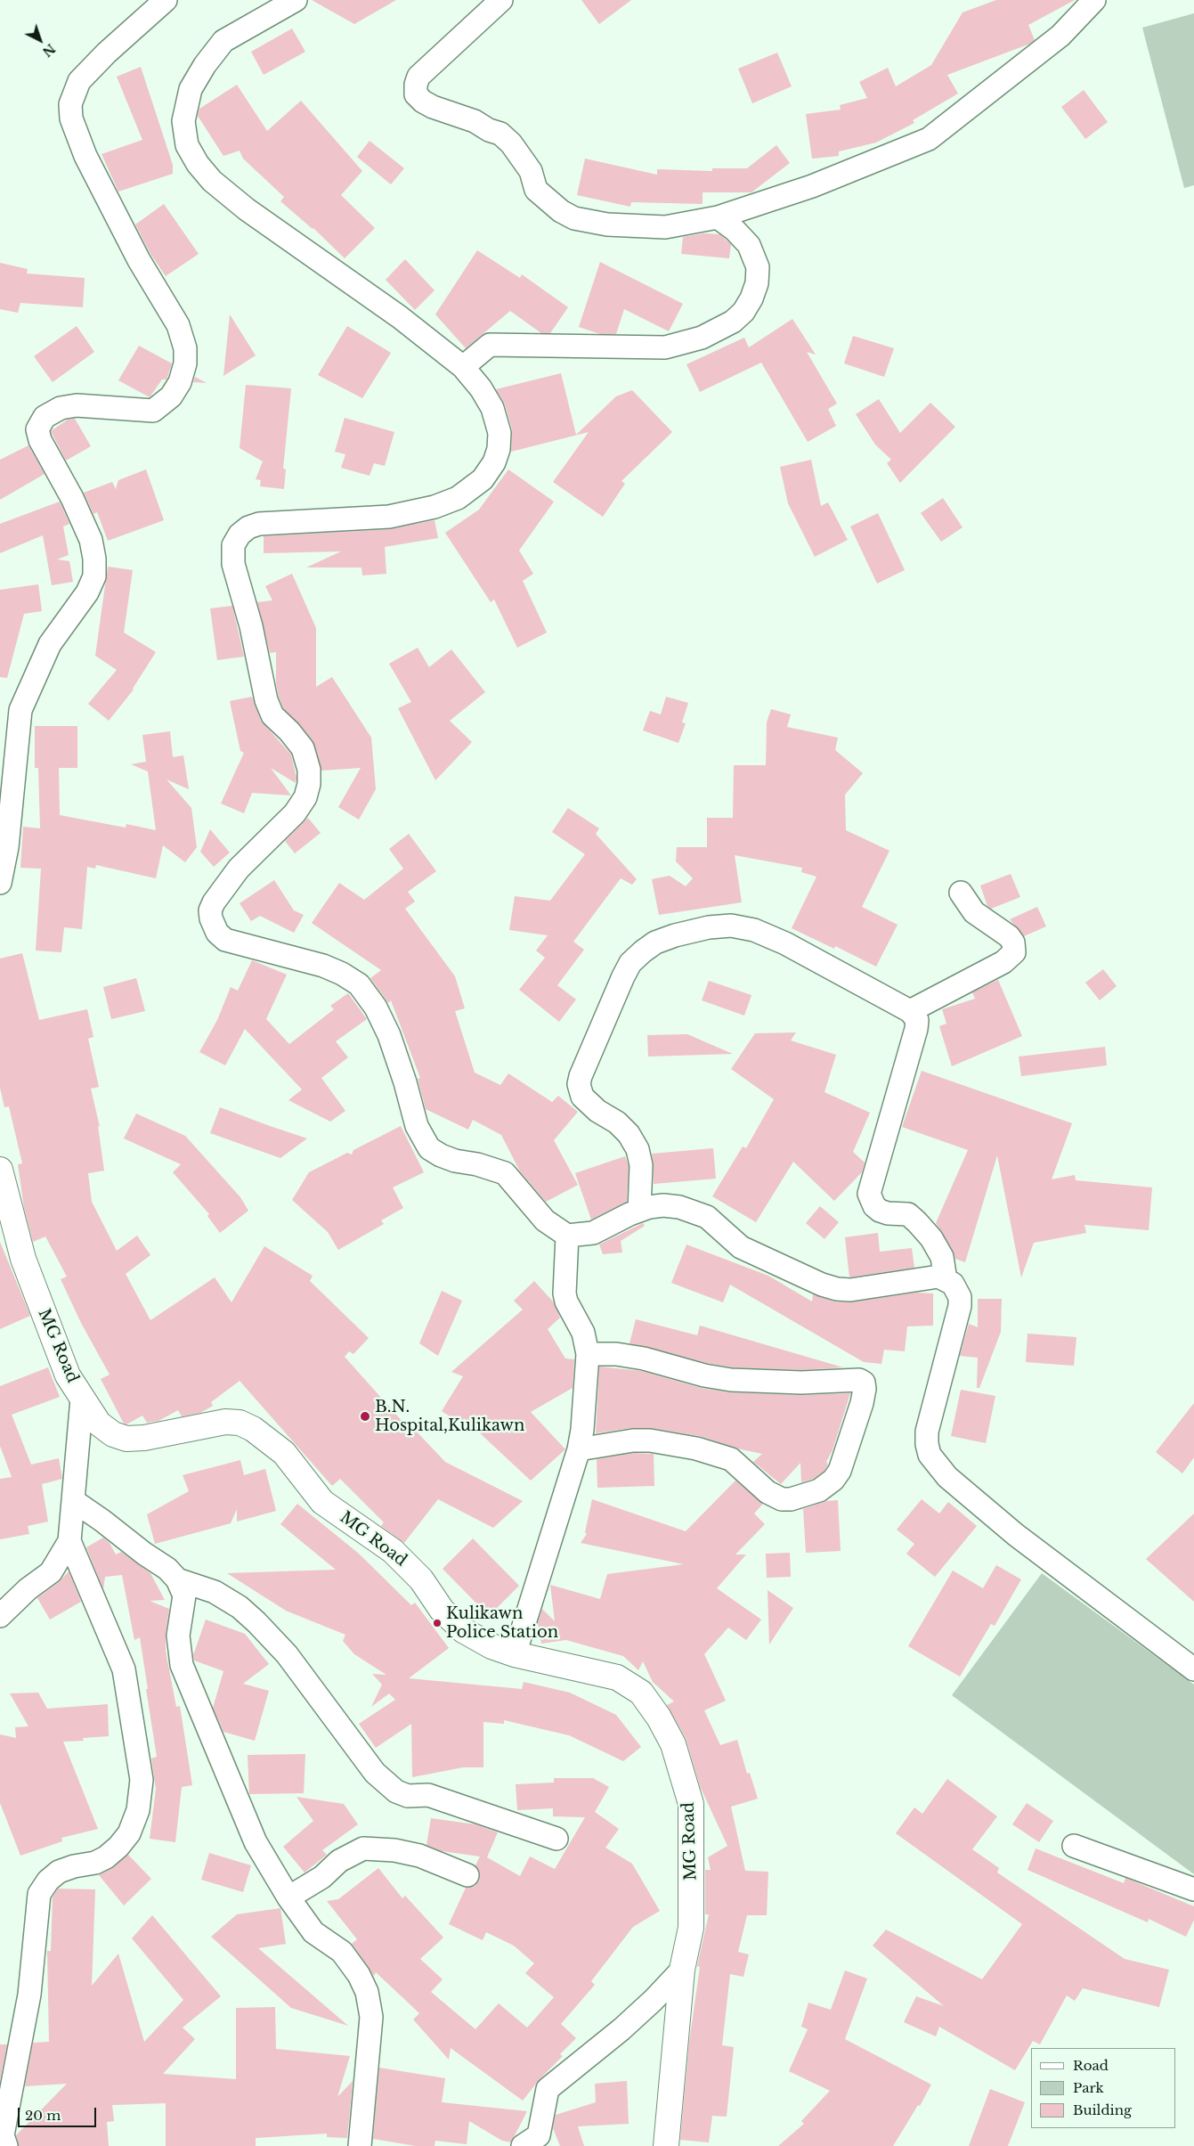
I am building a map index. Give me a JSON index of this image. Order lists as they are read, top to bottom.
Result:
{
  "streets": {
    "main road": ["MG Road"]
  },
  "places": ["B.N. Hospital,Kulikawn", "Kulikawn Police Station"],
  "legend": ["Road", "Park", "Building"],
  "scale_bar": "20 m",
  "north": "bottom right"
}
